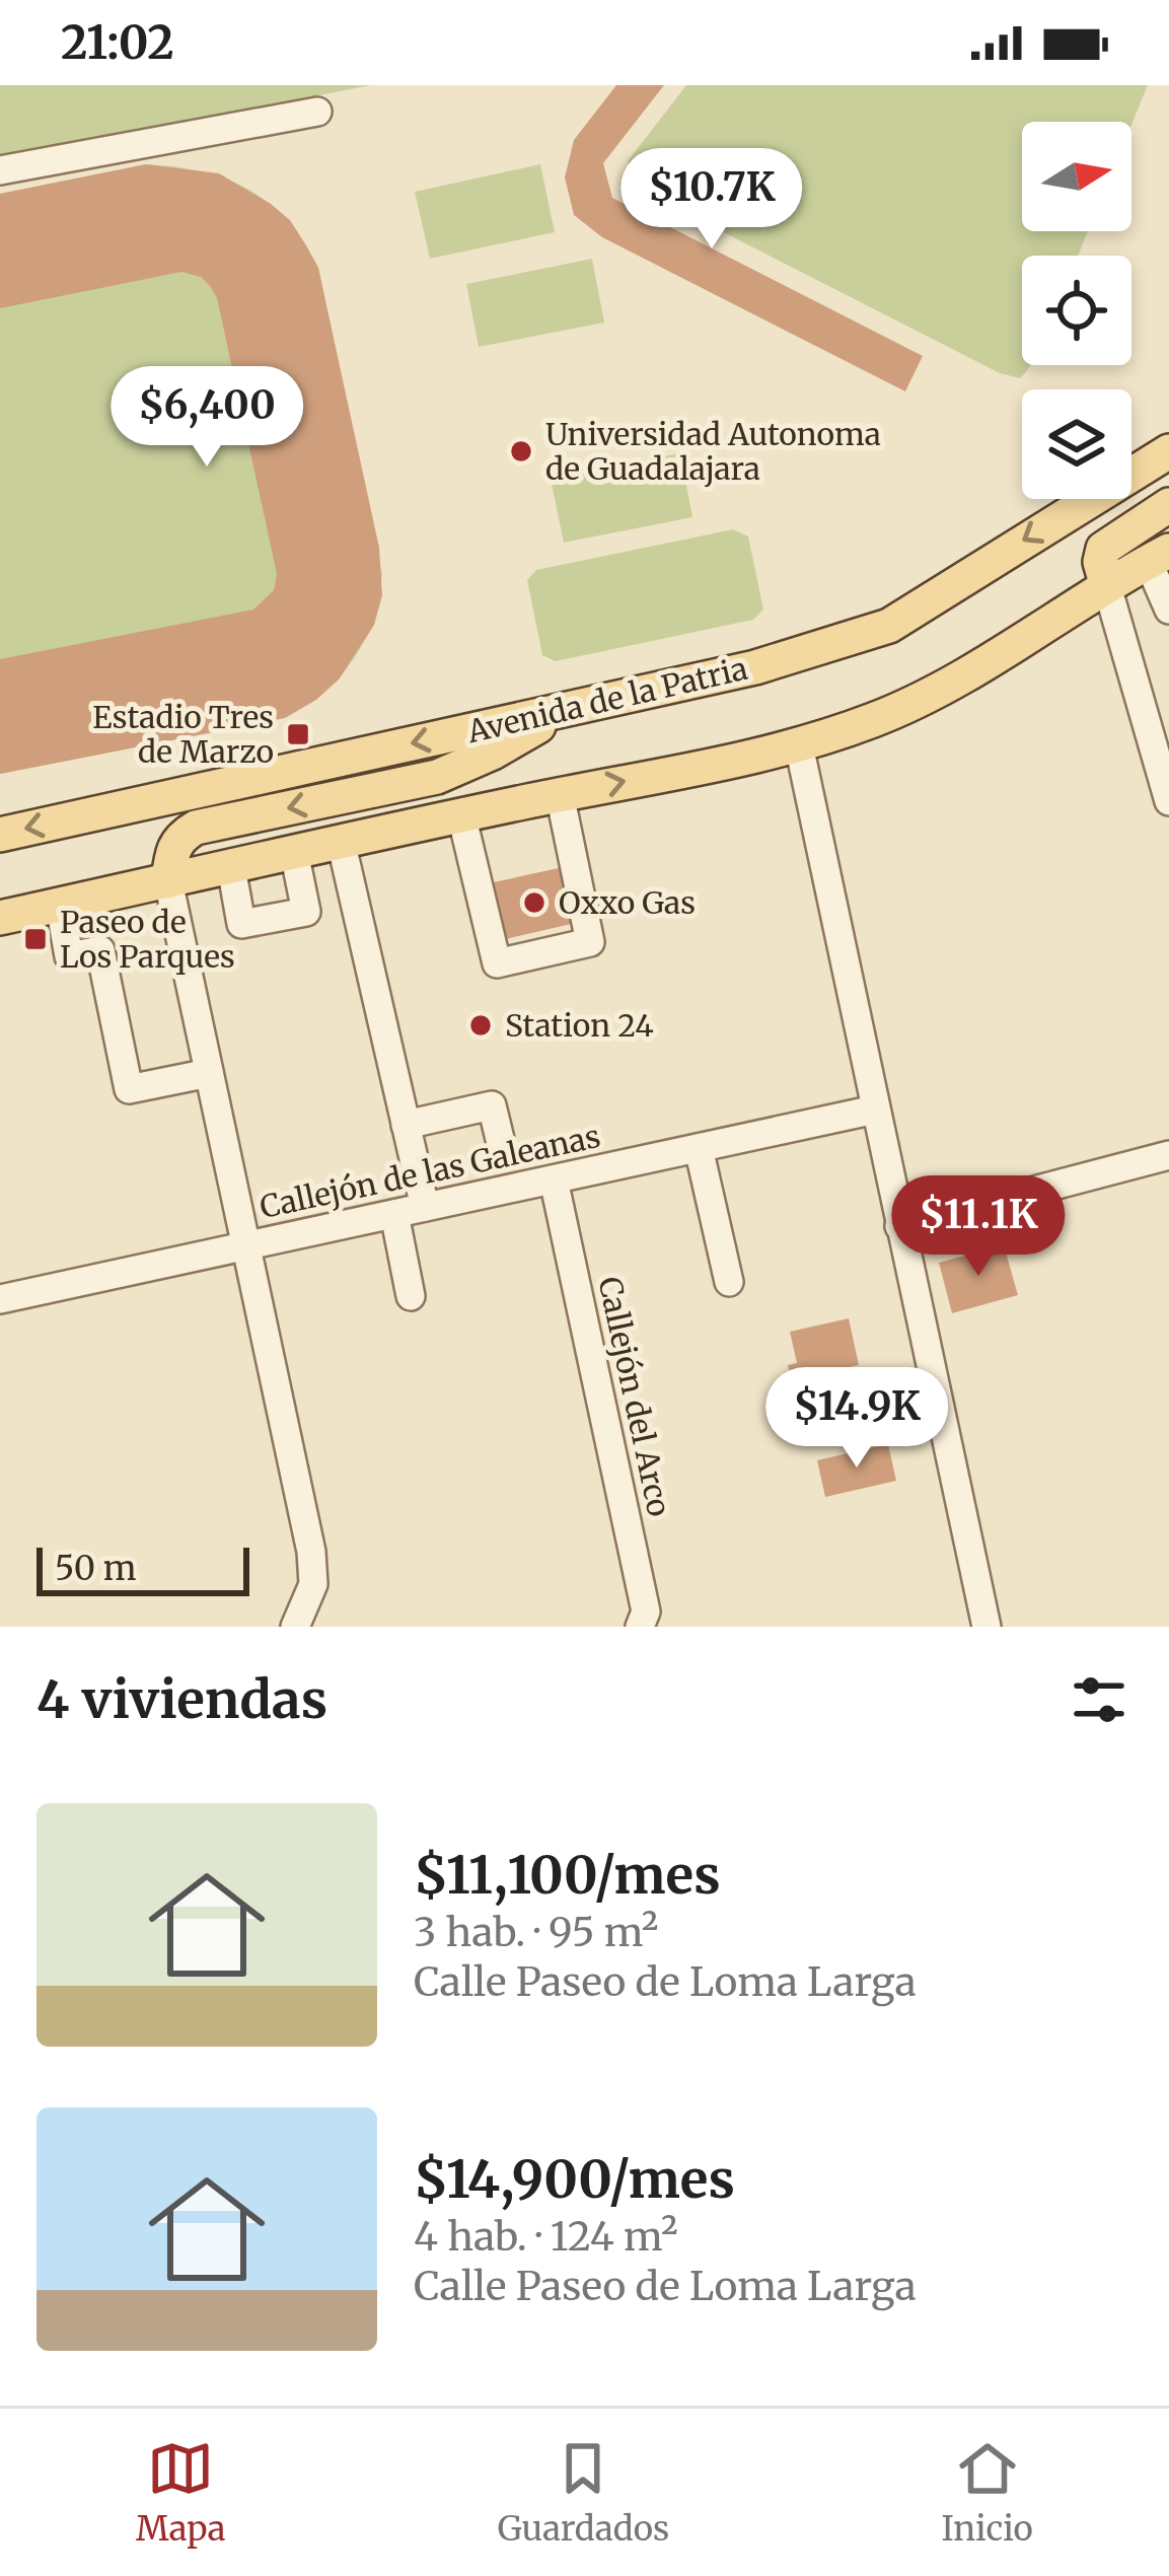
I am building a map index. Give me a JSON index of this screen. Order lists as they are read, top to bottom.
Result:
{
  "streets": {
    "main road": ["Avenida de la Patria"],
    "street": ["Callejón de las Galeanas", "Callejón del Arco"]
  },
  "crossings": [
    ["Callejón de las Galeanas", "Callejón del Arco"]
  ],
  "places": {
    "other": ["Universidad Autonoma de Guadalajara", "Oxxo Gas", "Station 24"],
    "transit": ["Estadio Tres de Marzo", "Paseo de Los Parques"]
  },
  "scale_bar": "50 m",
  "north": "right",
  "page": {
    "status": "21:02",
    "price": [
      "$10.7K",
      "$6,400",
      "$11.1K",
      "$14.9K"
    ],
    "scale": "50 m",
    "heading": "4 viviendas",
    "list": [
      {
        "name": "$11,100/mes",
        "note": "3 hab. · 95 m² · Calle Paseo de Loma Larga"
      },
      {
        "name": "$14,900/mes",
        "note": "4 hab. · 124 m² · Calle Paseo de Loma Larga"
      }
    ],
    "tabs": ["Mapa", "Guardados", "Inicio"]
  }
}
